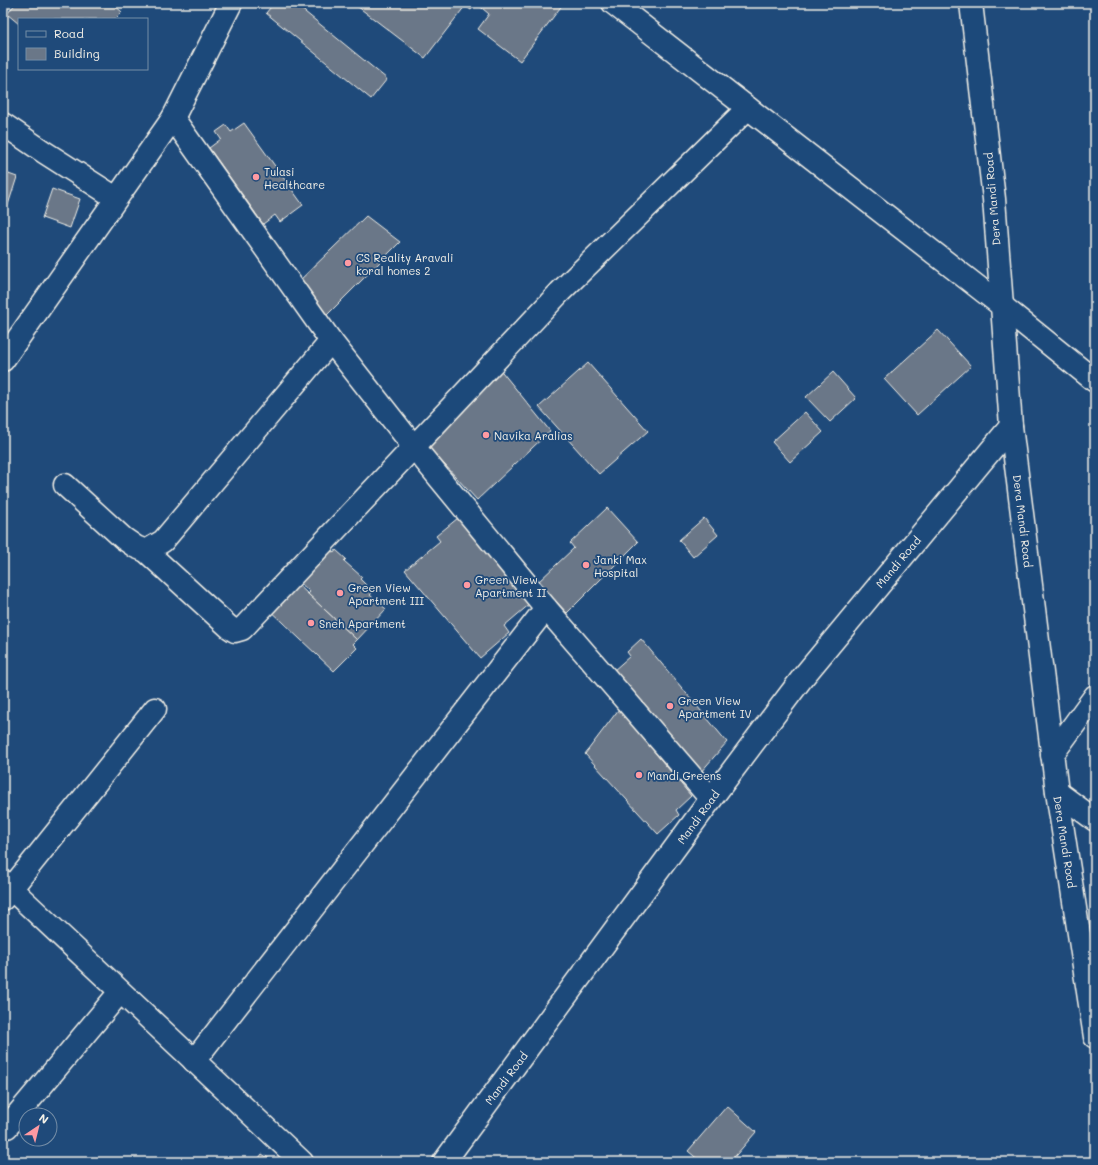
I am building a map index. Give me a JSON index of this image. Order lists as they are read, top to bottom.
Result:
{
  "streets": {
    "street": ["Dera Mandi Road", "Mandi Road"]
  },
  "crossings": [
    ["Dera Mandi Road", "Mandi Road"]
  ],
  "places": [
    "Tulasi Healthcare",
    "CS Reality Aravali koral homes 2",
    "Navika Aralias",
    "Janki Max Hospital",
    "Green View Apartment II",
    "Green View Apartment III",
    "Sneh Apartment",
    "Green View Apartment IV",
    "Mandi Greens"
  ],
  "legend": ["Road", "Building"],
  "north": "top right"
}
